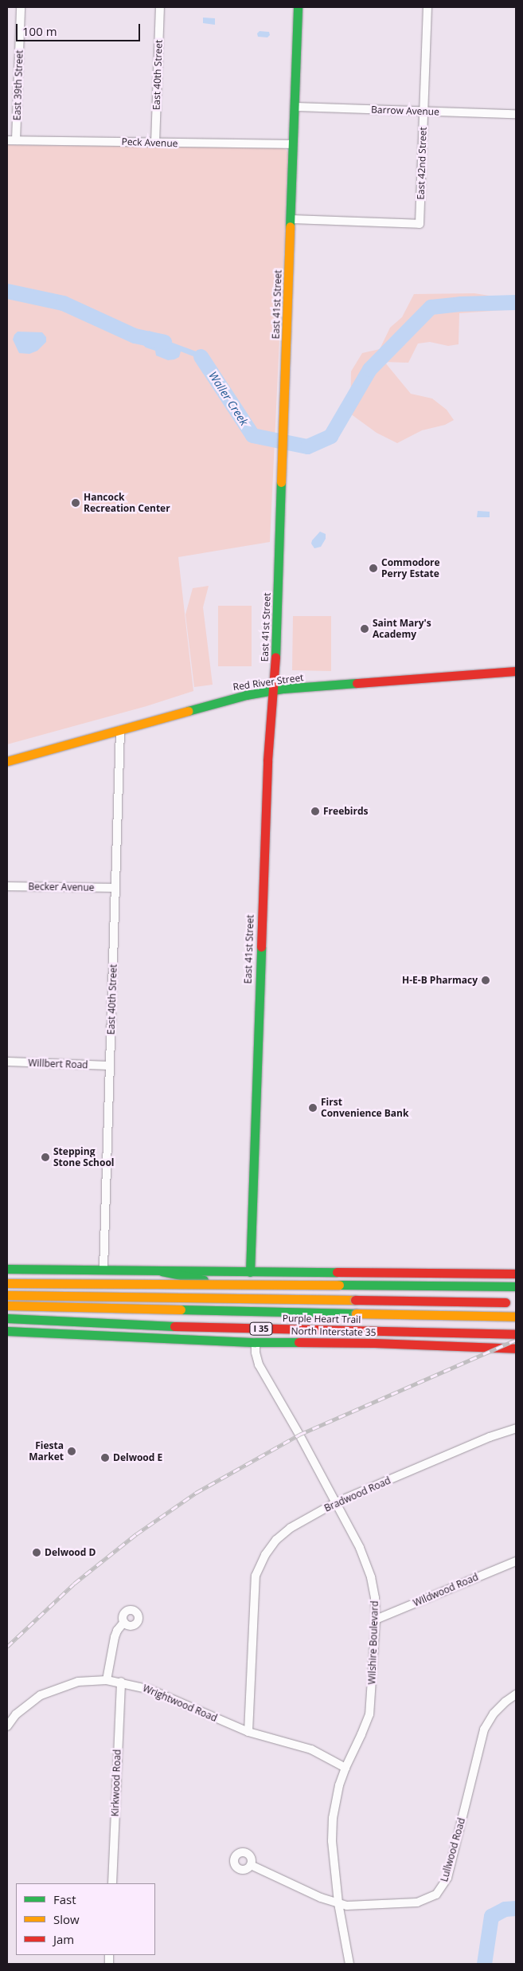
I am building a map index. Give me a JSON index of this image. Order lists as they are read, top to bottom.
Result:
{
  "streets": {
    "main road": [
      "East 41st Street",
      "Red River Street",
      "Purple Heart Trail",
      "I 35",
      "North Interstate 35"
    ],
    "street": [
      "East 40th Street",
      "East 39th Street",
      "Barrow Avenue",
      "Peck Avenue",
      "East 42nd Street",
      "Becker Avenue",
      "Willbert Road",
      "Bradwood Road",
      "Wildwood Road",
      "Wilshire Boulevard",
      "Wrightwood Road",
      "Kirkwood Road",
      "Lullwood Road"
    ]
  },
  "crossings": [
    ["East 40th Street", "Peck Avenue"],
    ["East 40th Street", "Red River Street"],
    ["East 40th Street", "Becker Avenue"],
    ["East 40th Street", "Willbert Road"],
    ["East 39th Street", "Peck Avenue"],
    ["Barrow Avenue", "East 42nd Street"],
    ["Barrow Avenue", "East 41st Street"],
    ["Peck Avenue", "East 41st Street"],
    ["East 42nd Street", "East 41st Street"],
    ["East 41st Street", "Red River Street"],
    ["North Interstate 35", "Wilshire Boulevard"],
    ["Bradwood Road", "Wilshire Boulevard"],
    ["Bradwood Road", "Wrightwood Road"],
    ["Wildwood Road", "Wilshire Boulevard"],
    ["Wilshire Boulevard", "Wrightwood Road"],
    ["Wilshire Boulevard", "Lullwood Road"],
    ["Wrightwood Road", "Kirkwood Road"]
  ],
  "water": ["Waller Creek"],
  "places": [
    "Hancock Recreation Center",
    "Commodore Perry Estate",
    "Saint Mary's Academy",
    "Freebirds",
    "H-E-B Pharmacy",
    "First Convenience Bank",
    "Stepping Stone School",
    "Fiesta Market",
    "Delwood E",
    "Delwood D"
  ],
  "legend": ["Fast", "Slow", "Jam"],
  "scale_bar": "100 m"
}
